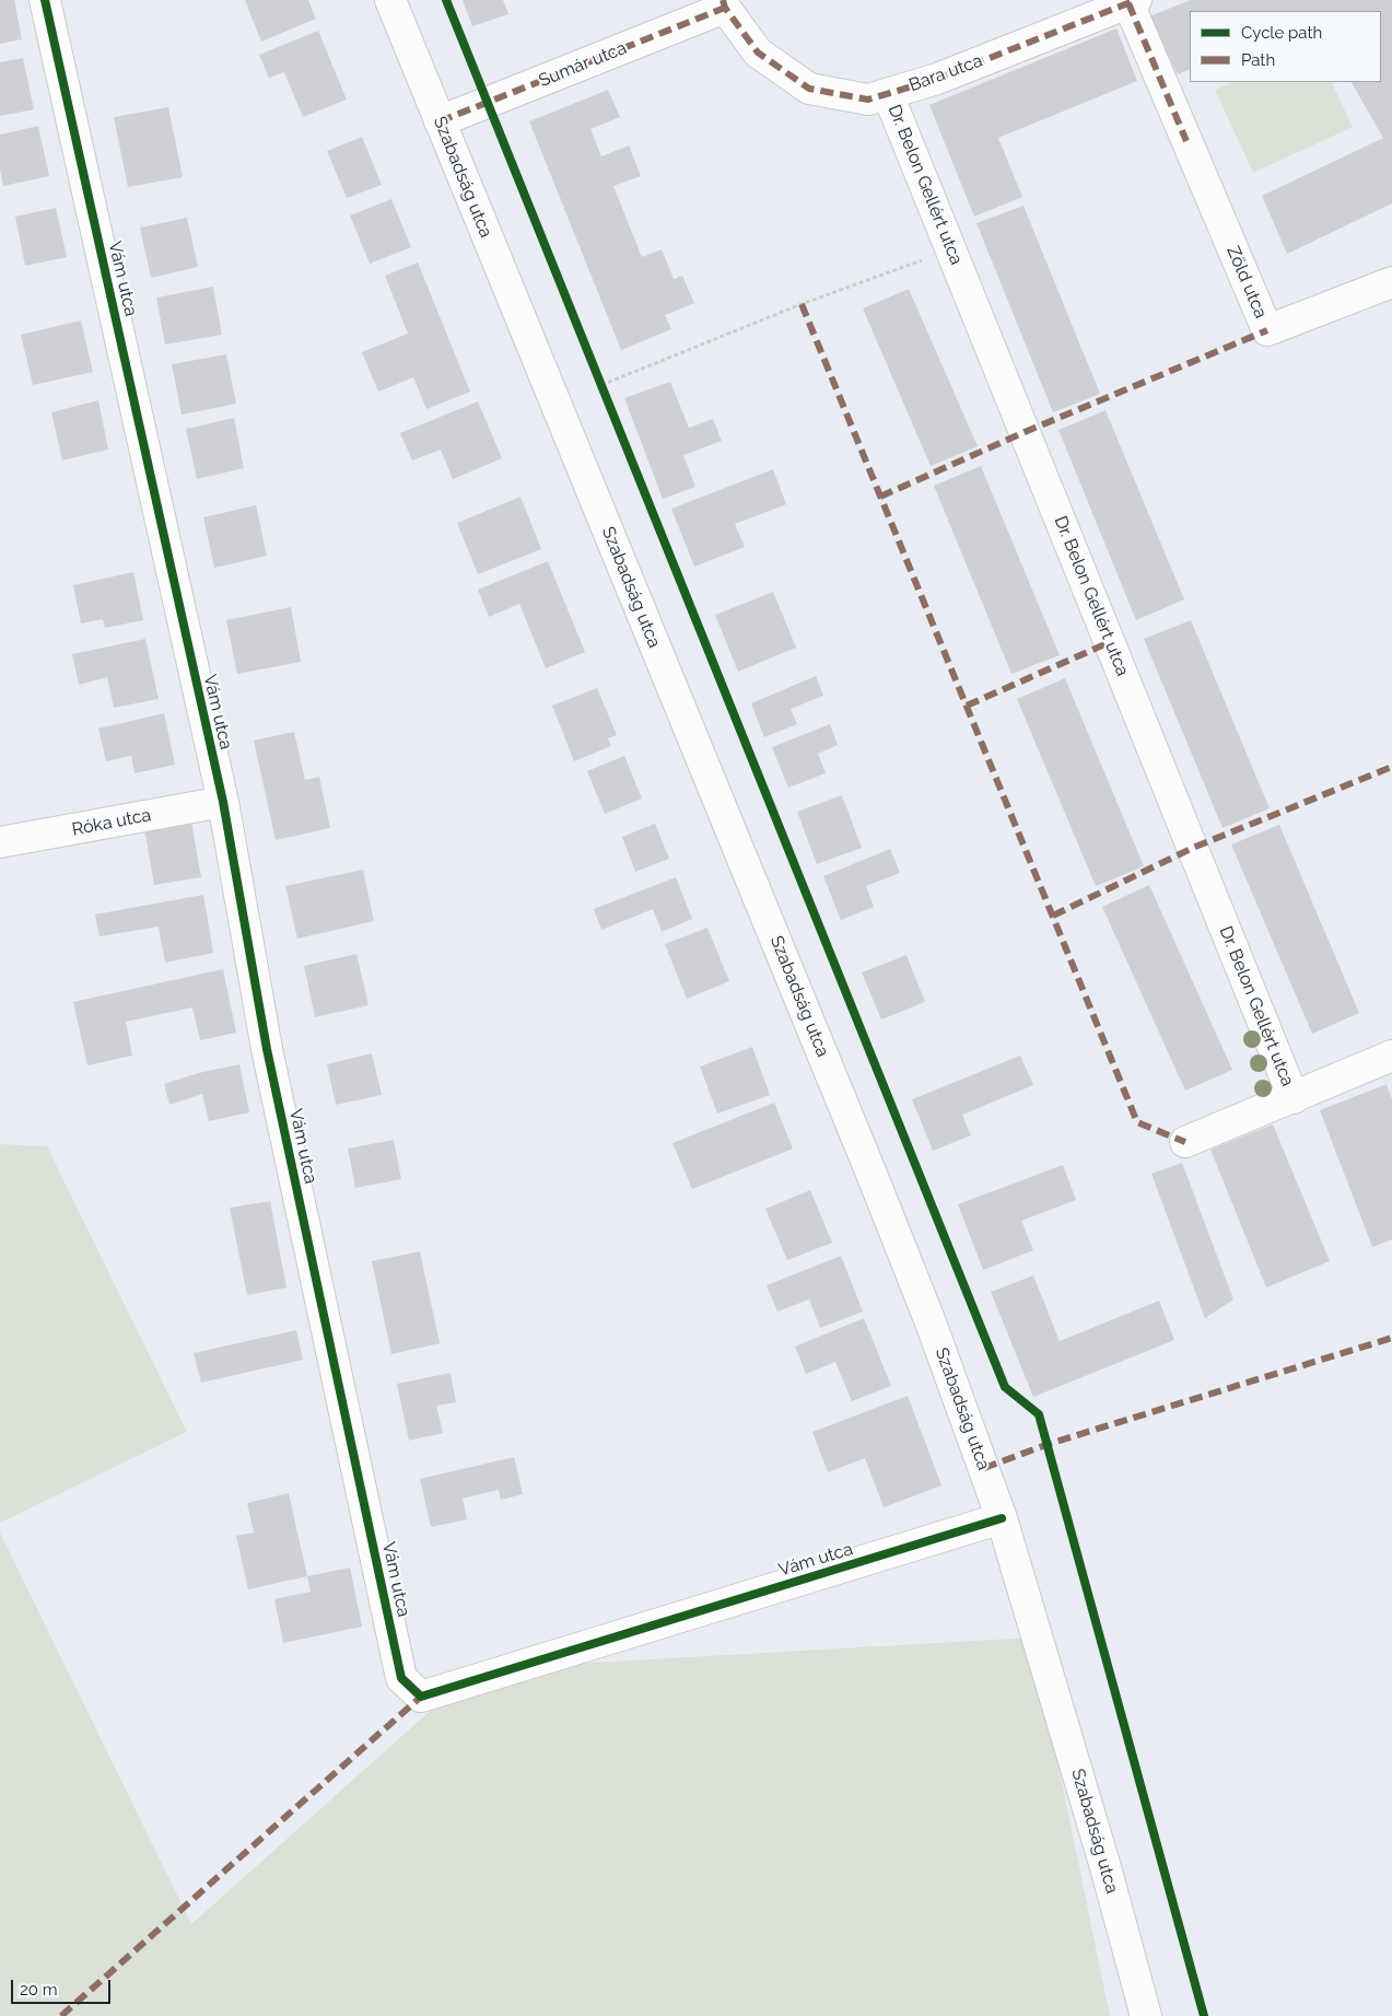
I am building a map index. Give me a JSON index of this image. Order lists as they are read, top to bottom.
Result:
{
  "streets": {
    "street": [
      "Sumár utca",
      "Bara utca",
      "Szabadság utca",
      "Dr. Belon Gellért utca",
      "Vám utca",
      "Zöld utca",
      "Róka utca"
    ]
  },
  "crossings": [
    ["Sumár utca", "Bara utca"],
    ["Sumár utca", "Szabadság utca"],
    ["Bara utca", "Dr. Belon Gellért utca"],
    ["Bara utca", "Zöld utca"],
    ["Szabadság utca", "Vám utca"],
    ["Vám utca", "Róka utca"]
  ],
  "legend": ["Cycle path", "Path"],
  "scale_bar": "20 m"
}
